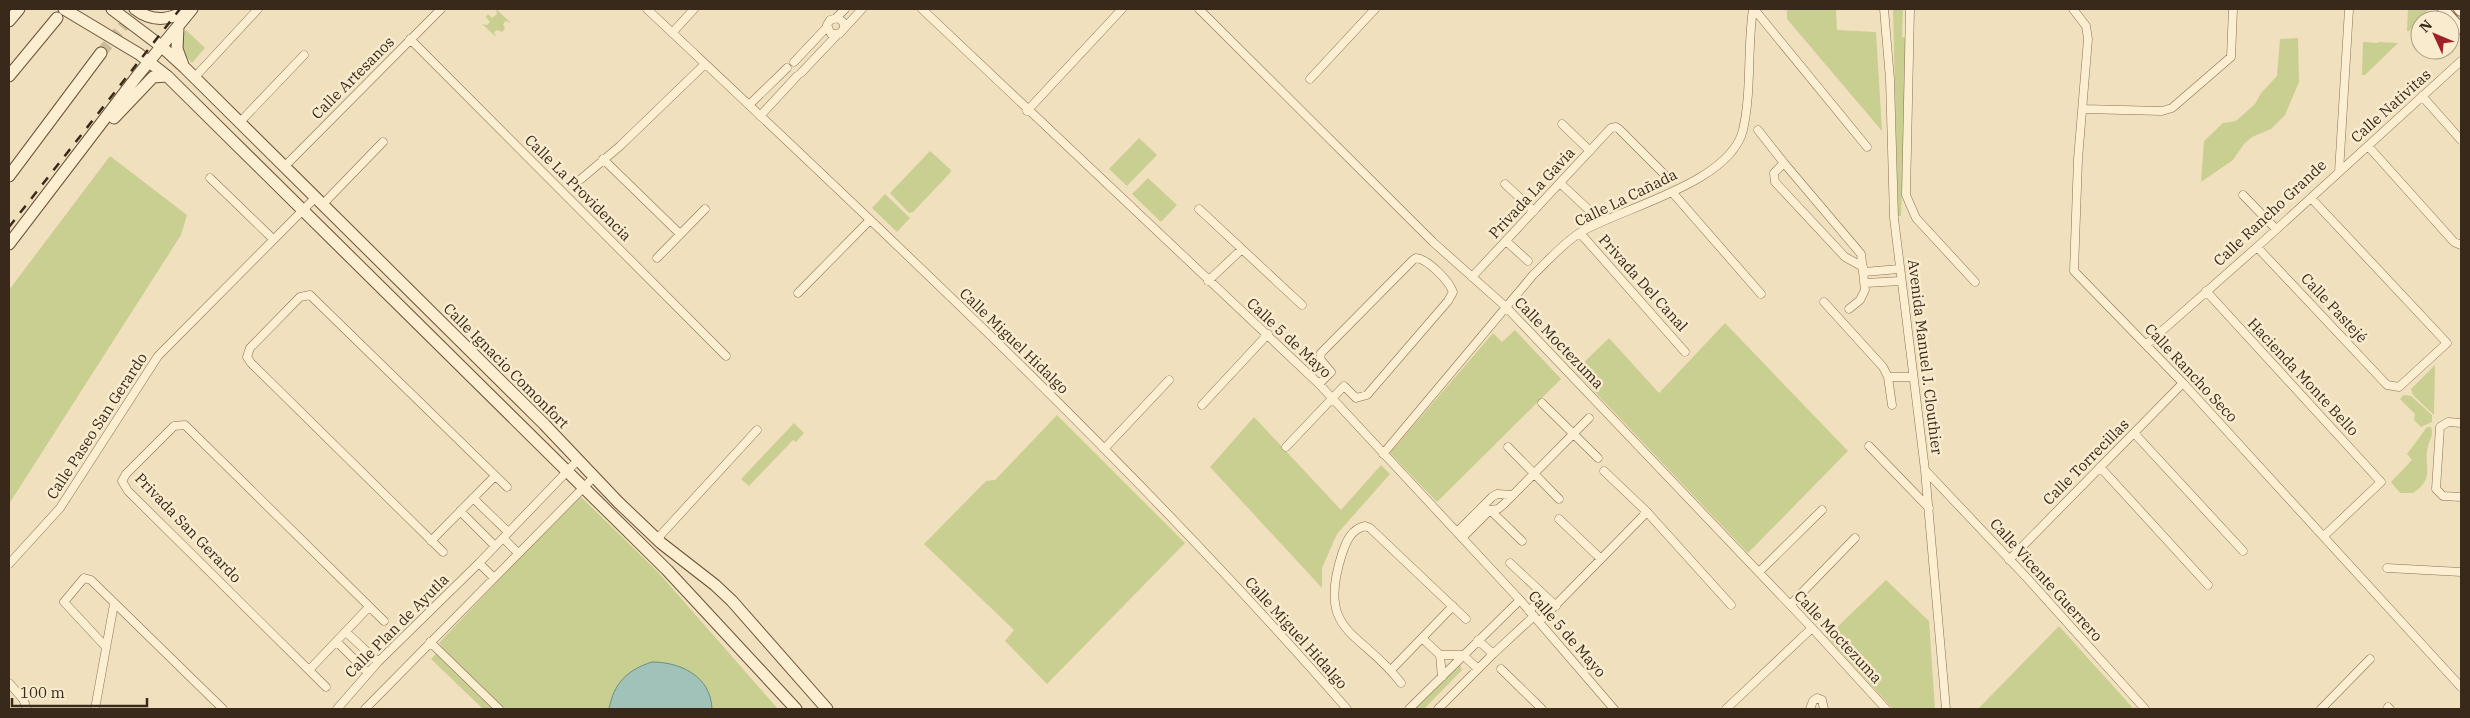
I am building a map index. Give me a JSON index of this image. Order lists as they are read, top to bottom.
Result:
{
  "streets": {
    "main road": ["Calle Ignacio Comonfort"],
    "street": [
      "Calle Artesanos",
      "Calle Nativitas",
      "Calle La Providencia",
      "Privada La Gavia",
      "Calle La Cañada",
      "Calle Rancho Grande",
      "Privada Del Canal",
      "Calle Pastejé",
      "Calle 5 de Mayo",
      "Calle Miguel Hidalgo",
      "Calle Moctezuma",
      "Avenida Manuel J. Clouthier",
      "Calle Rancho Seco",
      "Hacienda Monte Bello",
      "Calle Paseo San Gerardo",
      "Calle Torrecillas",
      "Privada San Gerardo",
      "Calle Vicente Guerrero",
      "Calle Plan de Ayutla"
    ]
  },
  "crossings": [
    ["Calle Artesanos", "Calle La Providencia"],
    ["Calle Artesanos", "Calle Ignacio Comonfort"],
    ["Calle Nativitas", "Calle Rancho Grande"],
    ["Privada La Gavia", "Calle Moctezuma"],
    ["Calle La Cañada", "Privada Del Canal"],
    ["Calle La Cañada", "Calle 5 de Mayo"],
    ["Calle La Cañada", "Calle Moctezuma"],
    ["Calle Rancho Grande", "Calle Pastejé"],
    ["Calle Rancho Grande", "Calle Rancho Seco"],
    ["Calle Rancho Grande", "Hacienda Monte Bello"],
    ["Avenida Manuel J. Clouthier", "Calle Vicente Guerrero"],
    ["Calle Ignacio Comonfort", "Calle Paseo San Gerardo"],
    ["Calle Ignacio Comonfort", "Calle Plan de Ayutla"],
    ["Calle Rancho Seco", "Hacienda Monte Bello"],
    ["Calle Rancho Seco", "Calle Torrecillas"],
    ["Calle Torrecillas", "Calle Vicente Guerrero"]
  ],
  "scale_bar": "100 m",
  "north": "top left"
}
